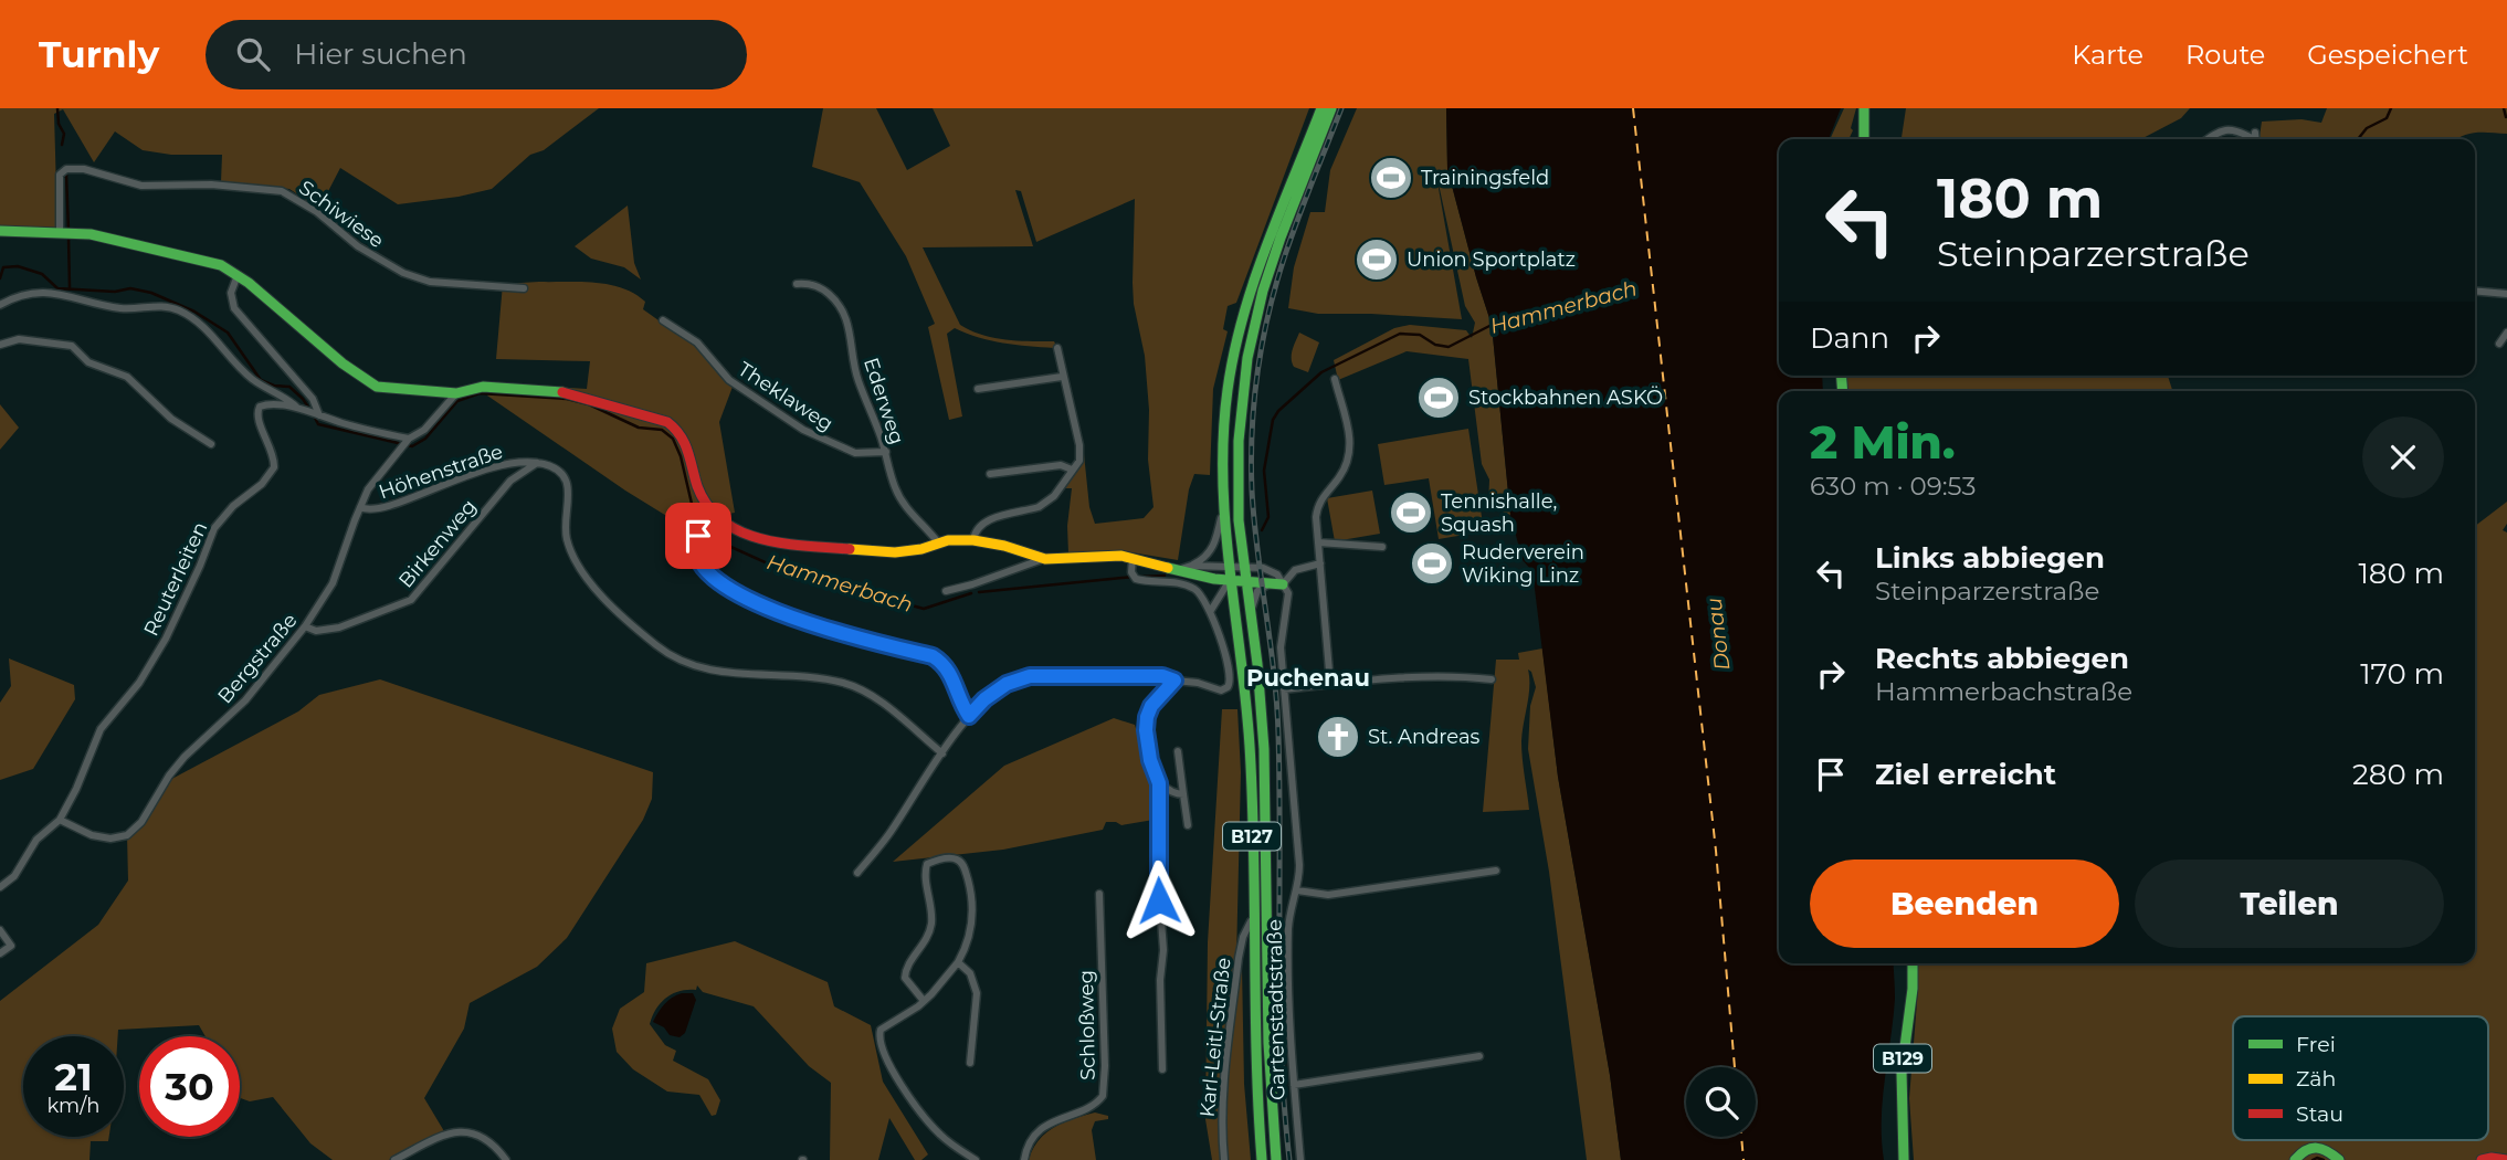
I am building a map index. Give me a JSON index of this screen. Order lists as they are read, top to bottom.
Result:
{
  "streets": {
    "main road": ["B127", "B129"],
    "street": [
      "Schiwiese",
      "Theklaweg",
      "Ederweg",
      "Höhenstraße",
      "Birkenweg",
      "Reuterleiten",
      "Bergstraße",
      "Gartenstadtstraße",
      "Schloßweg",
      "Karl-Leitl-Straße"
    ]
  },
  "crossings": [
    ["Theklaweg", "Ederweg"],
    ["Höhenstraße", "Birkenweg"],
    ["Höhenstraße", "Bergstraße"],
    ["Birkenweg", "Bergstraße"],
    ["Reuterleiten", "Bergstraße"],
    ["B127", "Karl-Leitl-Straße"]
  ],
  "districts": ["Puchenau"],
  "water": ["Hammerbach", "Donau"],
  "places": {
    "sports": [
      "Trainingsfeld",
      "Union Sportplatz",
      "Stockbahnen ASKÖ",
      "Tennishalle, Squash",
      "Ruderverein Wiking Linz"
    ],
    "church": ["St. Andreas"]
  },
  "legend": ["Frei", "Zäh", "Stau"],
  "page": {
    "header": "Turnly",
    "search": "Hier suchen",
    "nav": ["Karte", "Route", "Gespeichert"],
    "turn": ["180 m", "Steinparzerstraße"],
    "then": "Dann",
    "heading": ["2 Min.", "630 m · 09:53"],
    "list": [
      {
        "name": "Links abbiegen",
        "note": "Steinparzerstraße",
        "value": "180 m"
      },
      {
        "name": "Rechts abbiegen",
        "note": "Hammerbachstraße",
        "value": "170 m"
      },
      {
        "name": "Ziel erreicht",
        "value": "280 m"
      }
    ],
    "buttons": ["Beenden", "Teilen"],
    "speed": "21 km/h",
    "limit": "30"
  }
}
